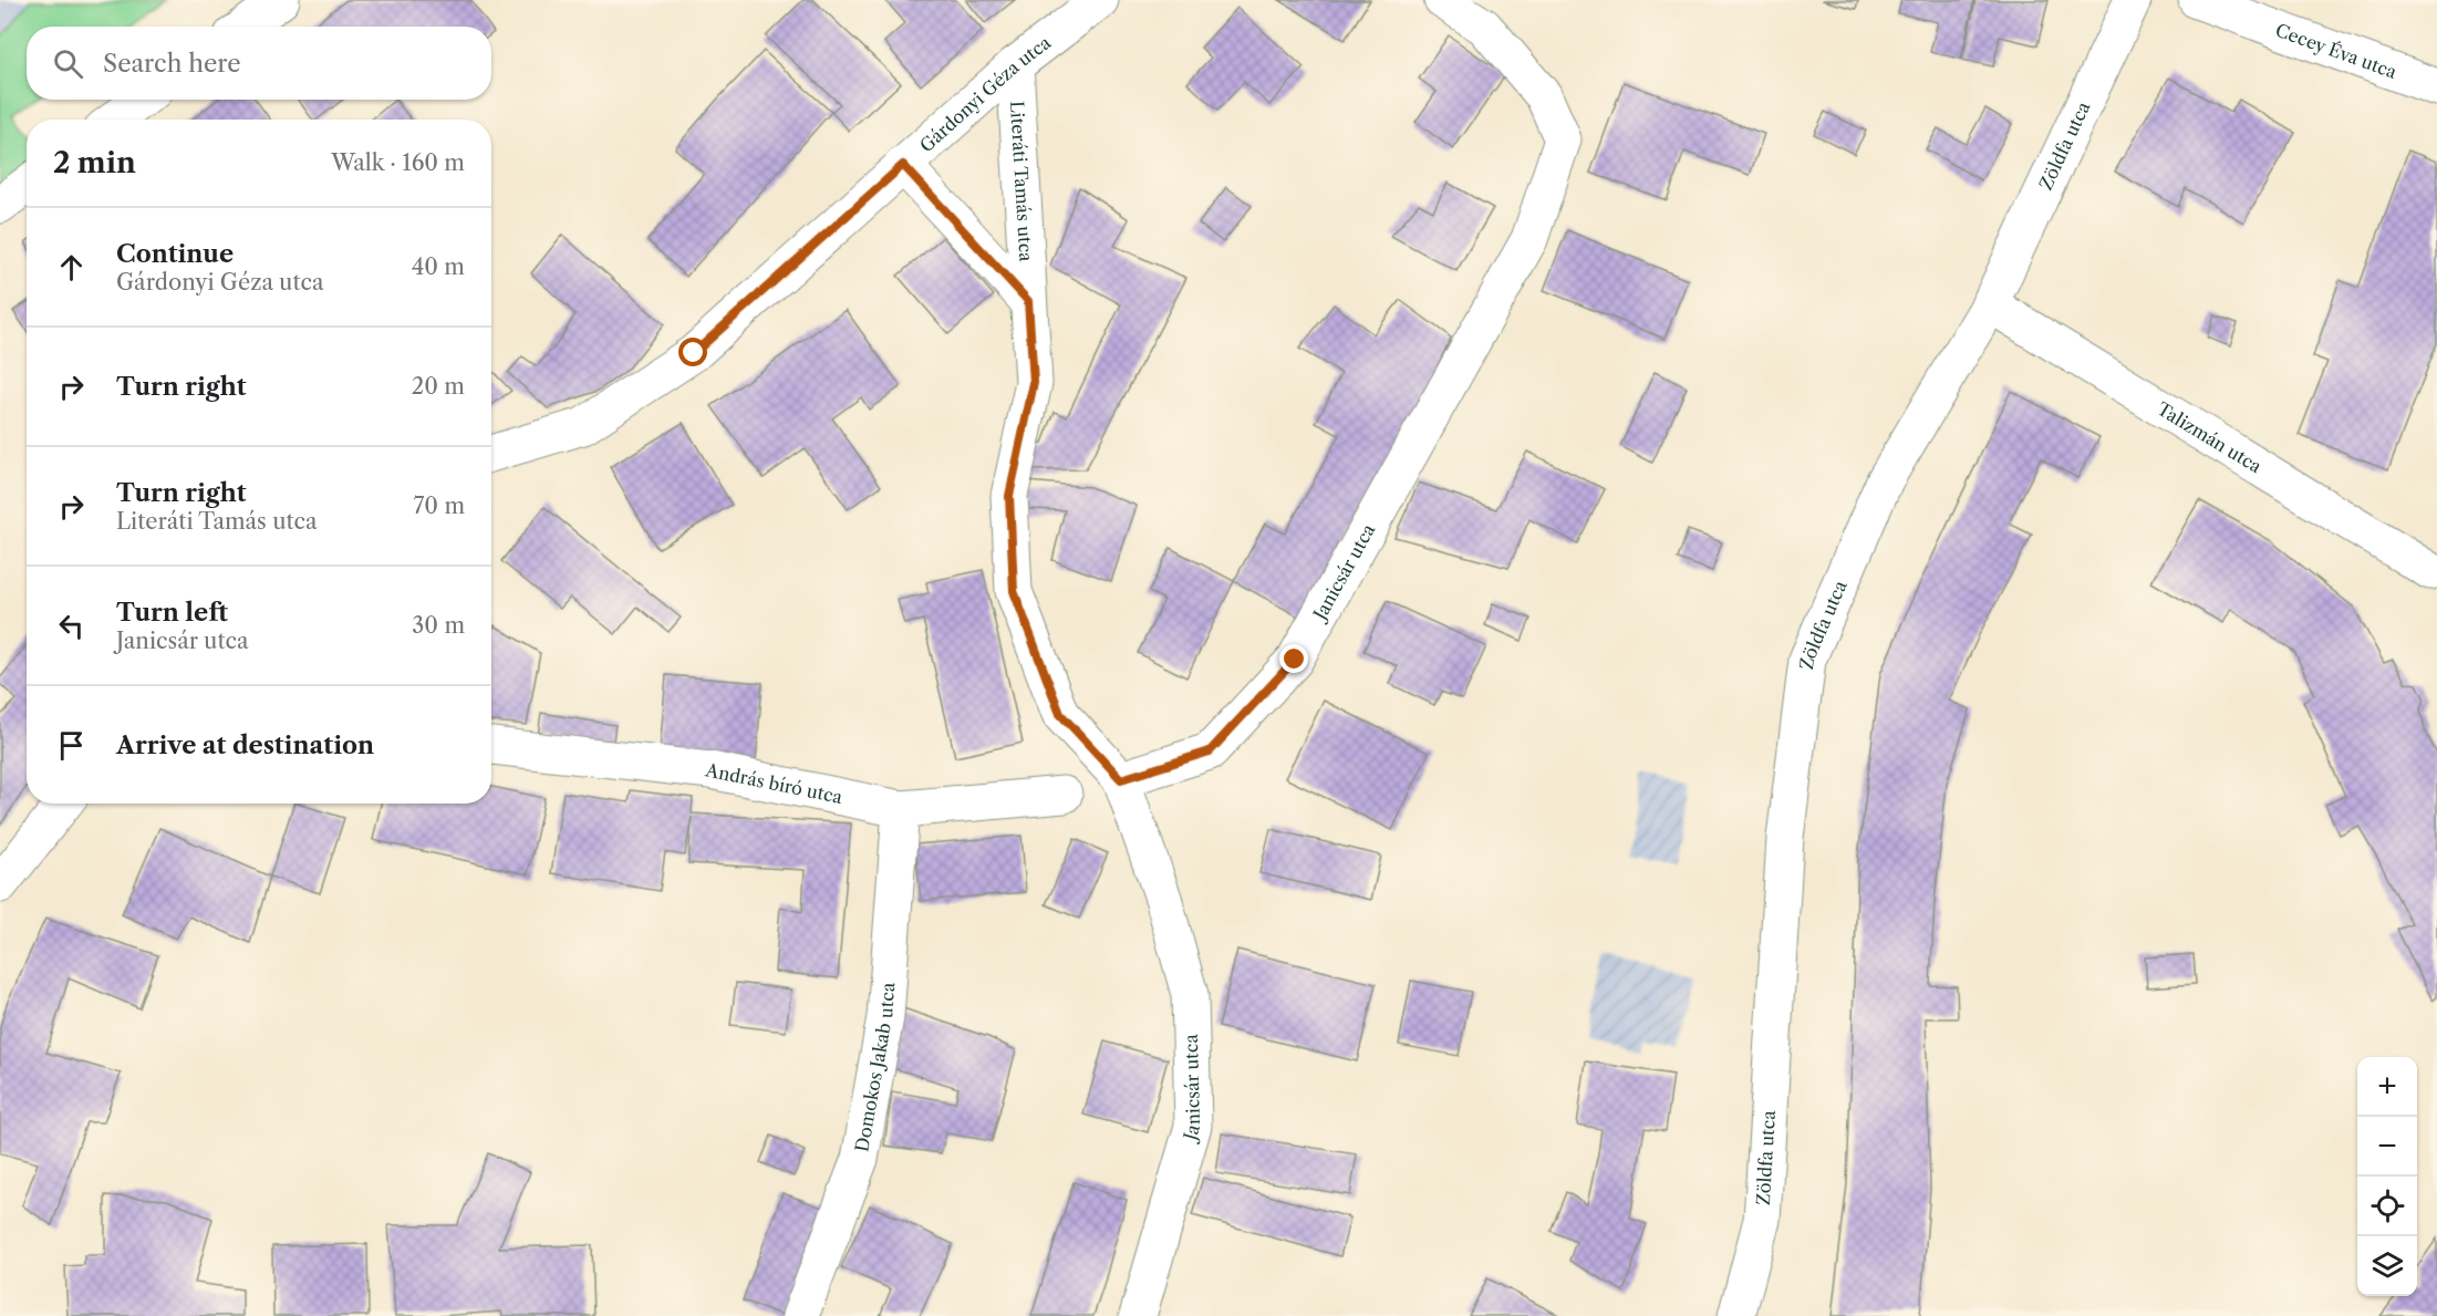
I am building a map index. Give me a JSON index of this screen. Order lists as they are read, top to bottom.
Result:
{
  "streets": {
    "street": [
      "Cecey Éva utca",
      "Gárdonyi Géza utca",
      "Zöldfa utca",
      "Literáti Tamás utca",
      "Talizmán utca",
      "Janicsár utca",
      "András bíró utca",
      "Domokos Jakab utca"
    ]
  },
  "crossings": [
    ["Gárdonyi Géza utca", "Literáti Tamás utca"],
    ["Zöldfa utca", "Talizmán utca"],
    ["Literáti Tamás utca", "Janicsár utca"],
    ["András bíró utca", "Domokos Jakab utca"]
  ],
  "page": {
    "search": "Search here",
    "heading": ["2 min", "Walk · 160 m"],
    "list": [
      ["Continue", "Gárdonyi Géza utca", "40 m"],
      ["Turn right", "20 m"],
      ["Turn right", "Literáti Tamás utca", "70 m"],
      ["Turn left", "Janicsár utca", "30 m"],
      "Arrive at destination"
    ],
    "map_buttons": ["+", "−"]
  }
}
